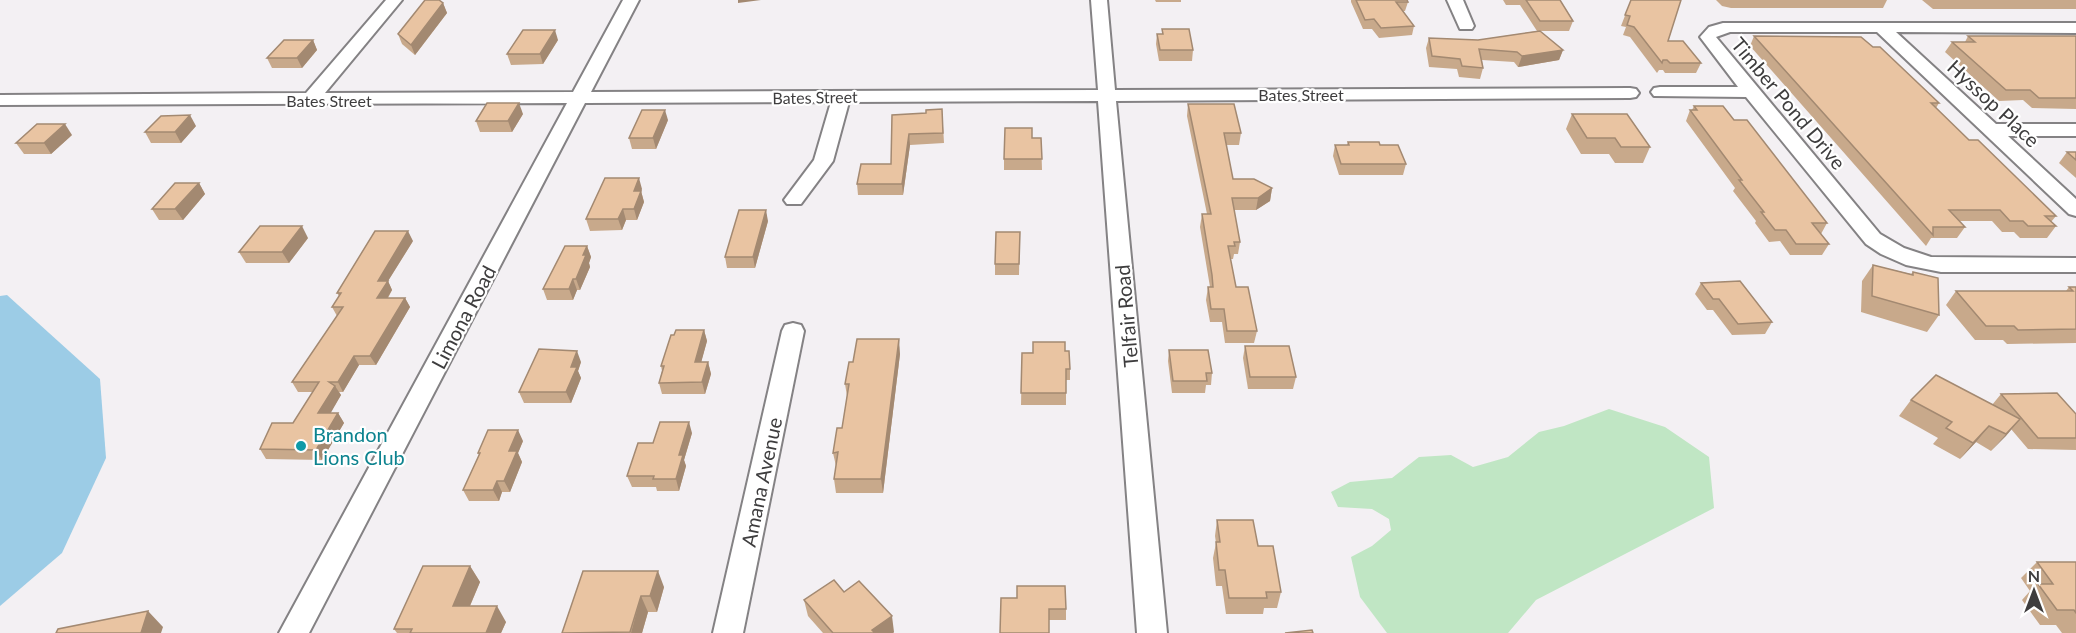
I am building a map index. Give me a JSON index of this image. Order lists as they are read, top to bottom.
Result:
{
  "streets": {
    "street": [
      "Bates Street",
      "Timber Pond Drive",
      "Hyssop Place",
      "Telfair Road",
      "Limona Road",
      "Amana Avenue"
    ]
  },
  "crossings": [
    ["Bates Street", "Telfair Road"],
    ["Bates Street", "Limona Road"],
    ["Timber Pond Drive", "Hyssop Place"]
  ],
  "places": ["Brandon Lions Club"],
  "north": "top"
}
